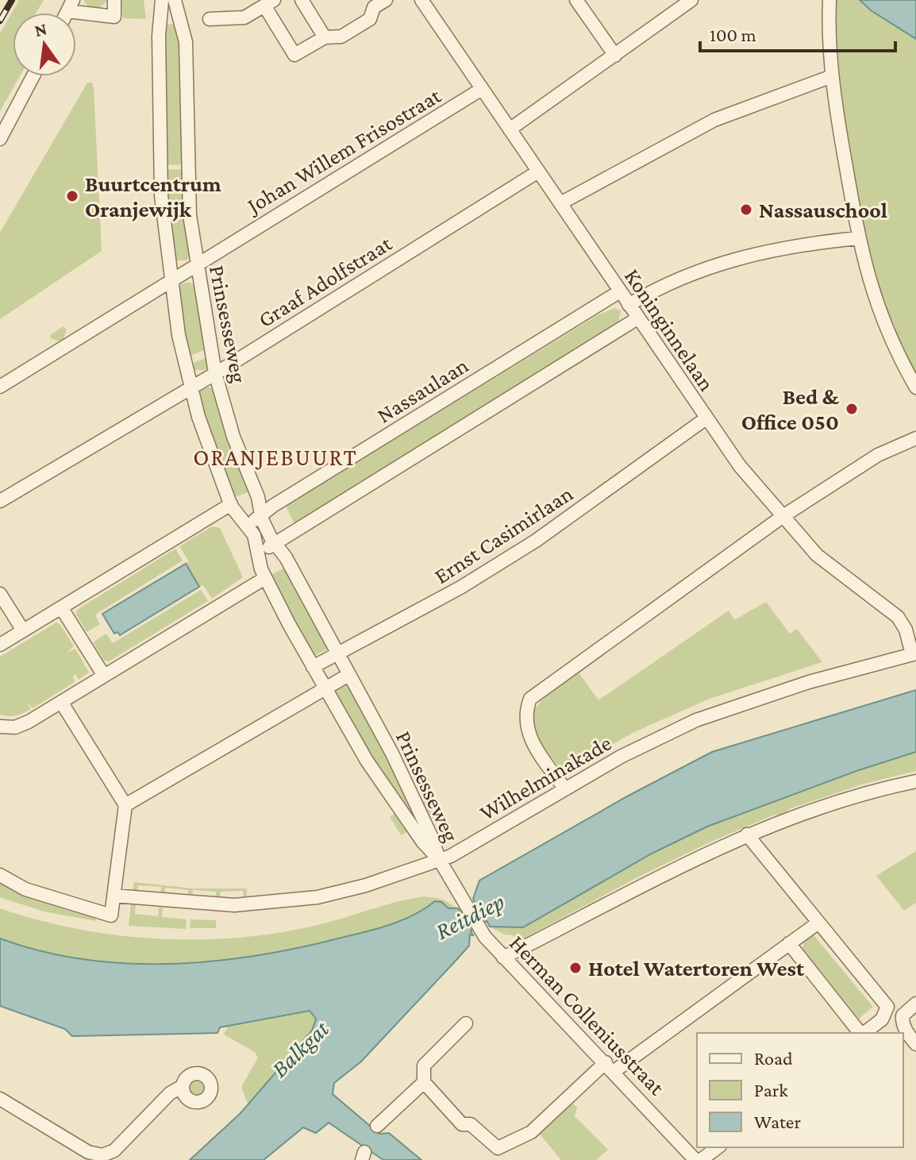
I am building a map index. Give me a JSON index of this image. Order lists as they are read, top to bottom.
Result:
{
  "streets": {
    "street": [
      "Johan Willem Frisostraat",
      "Graaf Adolfstraat",
      "Prinsesseweg",
      "Koninginnelaan",
      "Nassaulaan",
      "Ernst Casimirlaan",
      "Wilhelminakade",
      "Herman Colleniusstraat"
    ]
  },
  "crossings": [
    ["Johan Willem Frisostraat", "Prinsesseweg"],
    ["Johan Willem Frisostraat", "Koninginnelaan"],
    ["Graaf Adolfstraat", "Prinsesseweg"],
    ["Graaf Adolfstraat", "Koninginnelaan"],
    ["Prinsesseweg", "Nassaulaan"],
    ["Prinsesseweg", "Ernst Casimirlaan"],
    ["Prinsesseweg", "Wilhelminakade"],
    ["Prinsesseweg", "Herman Colleniusstraat"],
    ["Koninginnelaan", "Nassaulaan"],
    ["Koninginnelaan", "Ernst Casimirlaan"],
    ["Koninginnelaan", "Wilhelminakade"],
    ["Wilhelminakade", "Herman Colleniusstraat"]
  ],
  "districts": ["ORANJEBUURT"],
  "water": ["Reitdiep", "Balkgat"],
  "places": [
    "Buurtcentrum Oranjewijk",
    "Nassauschool",
    "Bed & Office 050",
    "Hotel Watertoren West"
  ],
  "legend": ["Road", "Park", "Water"],
  "scale_bar": "100 m",
  "north": "top"
}
